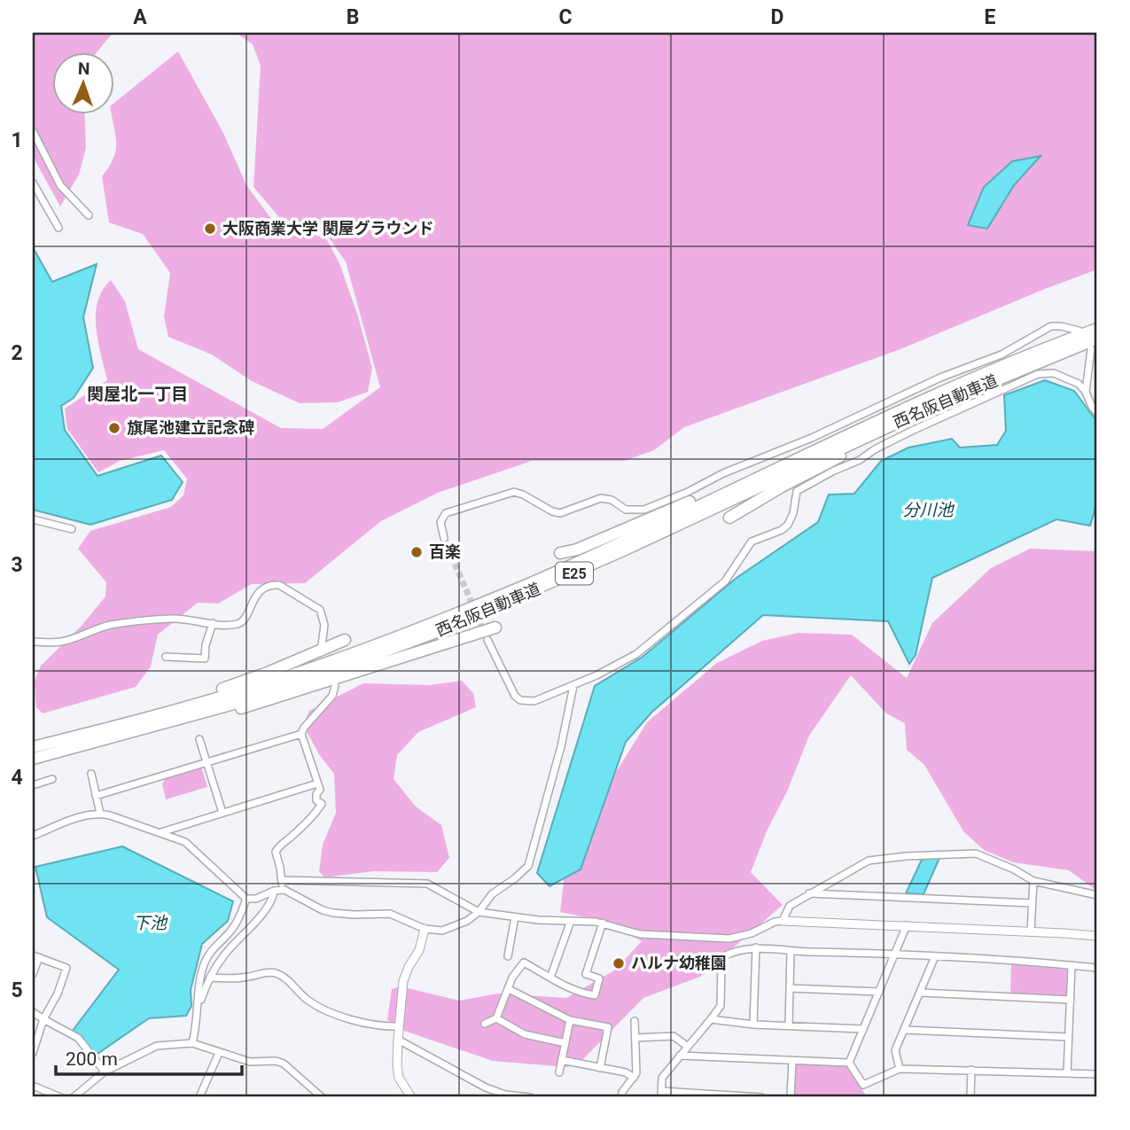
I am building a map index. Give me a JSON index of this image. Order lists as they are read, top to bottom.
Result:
{
  "streets": {
    "highway": ["西名阪自動車道", "E25"]
  },
  "districts": ["関屋北一丁目"],
  "water": ["分川池", "下池"],
  "places": [
    "大阪商業大学 関屋グラウンド",
    "旗尾池建立記念碑",
    "百楽",
    "ハルナ幼稚園"
  ],
  "scale_bar": "200 m",
  "north": "top",
  "grid": {
    "columns": [
      "A",
      "B",
      "C",
      "D",
      "E"
    ],
    "rows": [
      "1",
      "2",
      "3",
      "4",
      "5"
    ]
  }
}
